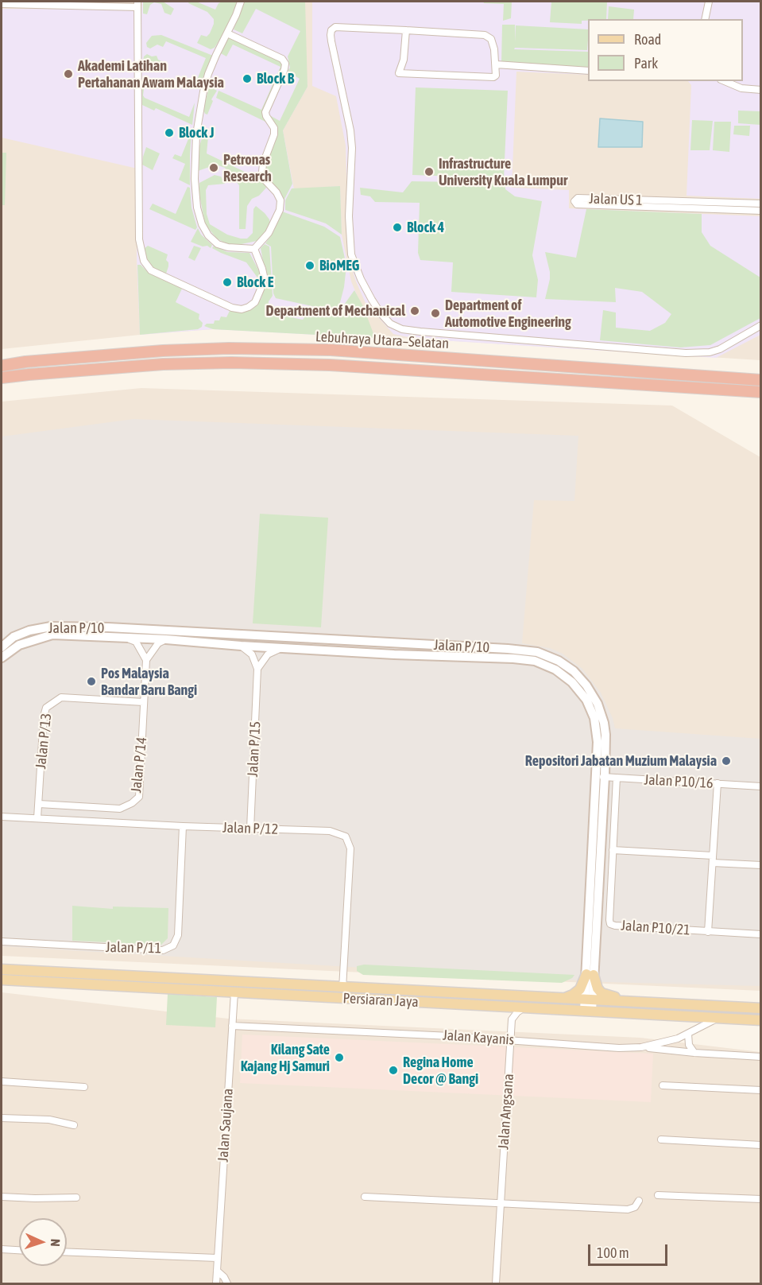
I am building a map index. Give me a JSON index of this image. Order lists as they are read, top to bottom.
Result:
{
  "streets": {
    "highway": ["Lebuhraya Utara–Selatan"],
    "main road": ["Persiaran Jaya"],
    "street": [
      "Jalan US 1",
      "Jalan P/10",
      "Jalan P/13",
      "Jalan P/15",
      "Jalan P/14",
      "Jalan P10/16",
      "Jalan P/12",
      "Jalan P10/21",
      "Jalan P/11",
      "Jalan Kayanis",
      "Jalan Angsana",
      "Jalan Saujana"
    ]
  },
  "crossings": [
    ["Jalan P/10", "Jalan P10/16"],
    ["Jalan P/10", "Persiaran Jaya"],
    ["Jalan P/13", "Jalan P/14"],
    ["Jalan P/13", "Jalan P/12"],
    ["Jalan P/15", "Jalan P/12"],
    ["Jalan P10/16", "Jalan P10/21"],
    ["Jalan P/12", "Jalan P/11"],
    ["Jalan P/12", "Persiaran Jaya"],
    ["Persiaran Jaya", "Jalan Kayanis"],
    ["Persiaran Jaya", "Jalan Saujana"],
    ["Jalan Kayanis", "Jalan Angsana"],
    ["Jalan Kayanis", "Jalan Saujana"]
  ],
  "places": [
    "Akademi Latihan Pertahanan Awam Malaysia",
    "Block B",
    "Block J",
    "Petronas Research",
    "Infrastructure University Kuala Lumpur",
    "Block 4",
    "BioMEG",
    "Block E",
    "Department of Mechanical",
    "Department of Automotive Engineering",
    "Pos Malaysia Bandar Baru Bangi",
    "Repositori Jabatan Muzium Malaysia",
    "Kilang Sate Kajang Hj Samuri",
    "Regina Home Decor @ Bangi"
  ],
  "legend": ["Road", "Park"],
  "scale_bar": "100 m",
  "north": "right"
}
